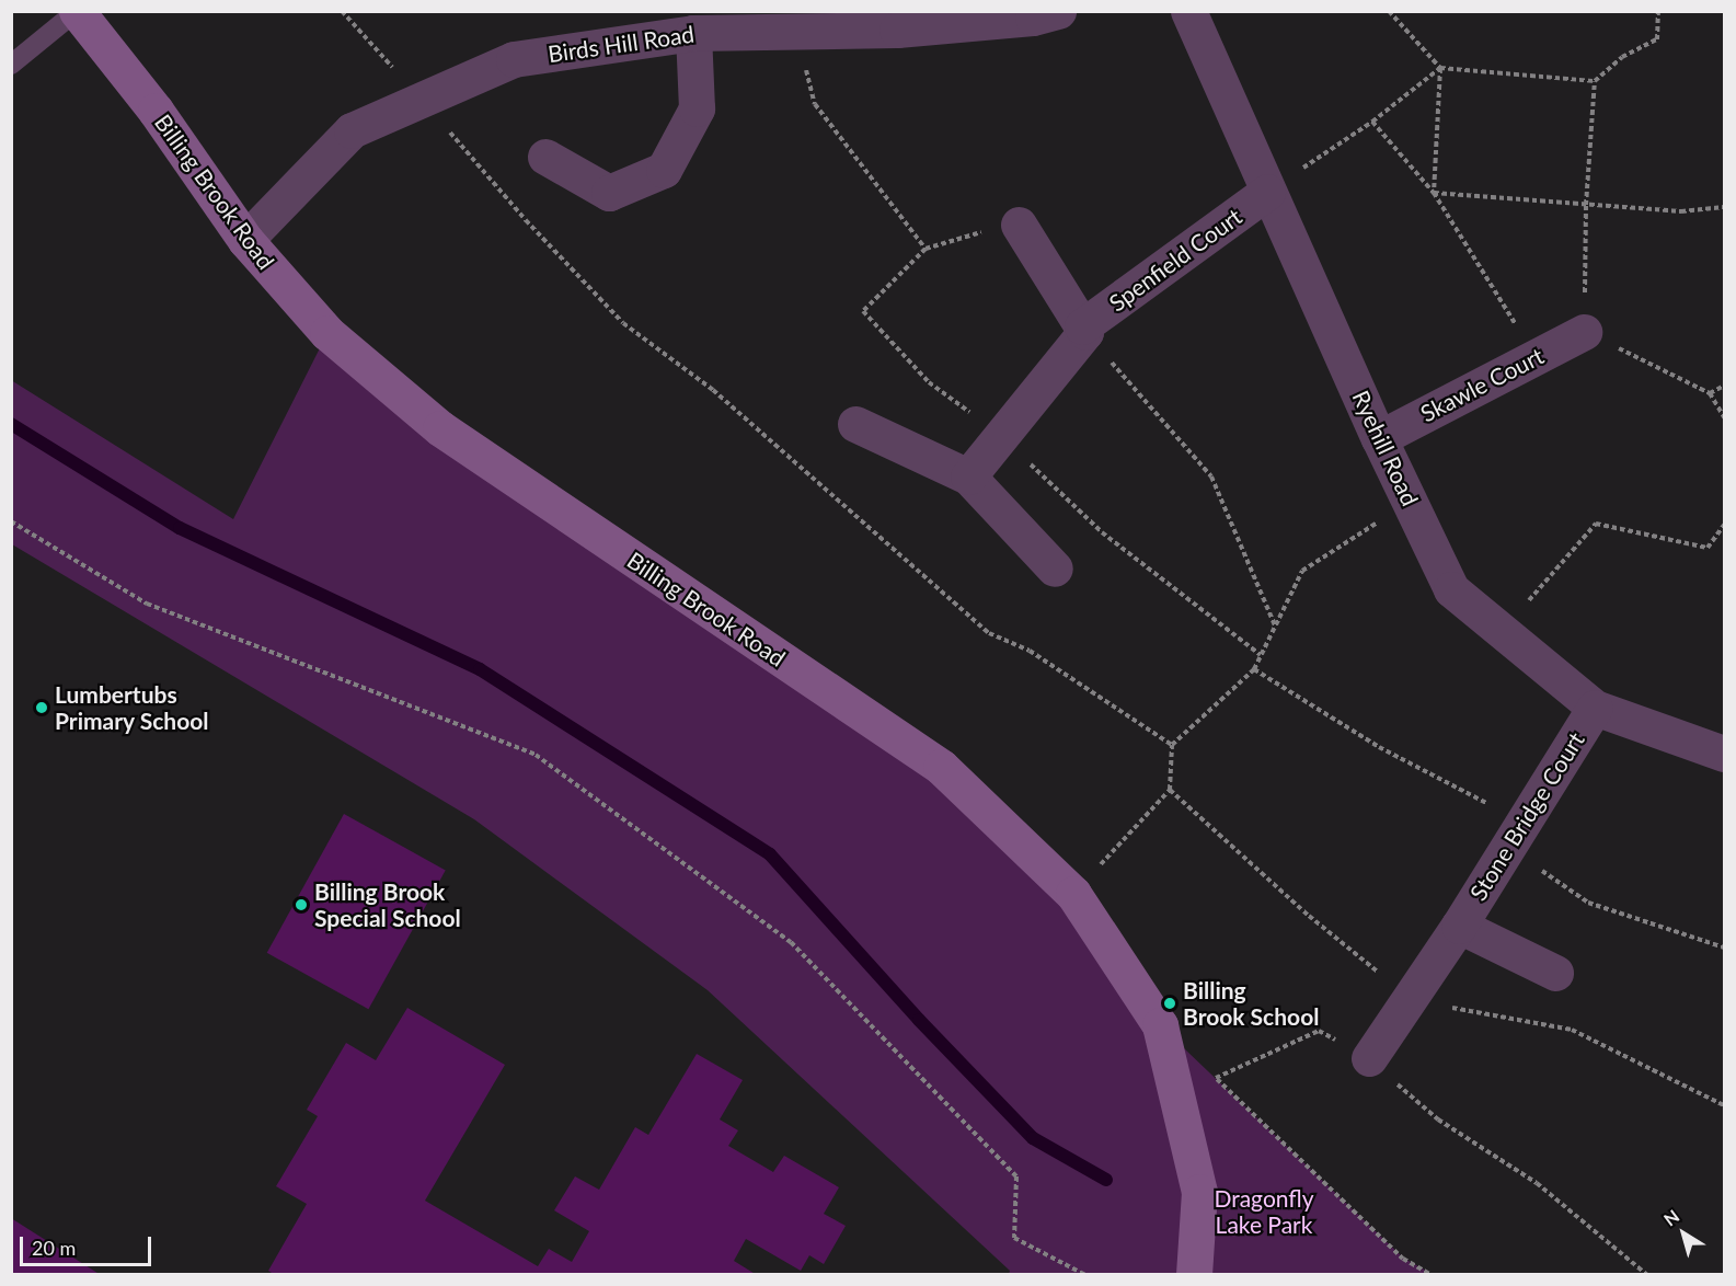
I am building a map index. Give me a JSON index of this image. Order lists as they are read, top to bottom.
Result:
{
  "streets": {
    "street": [
      "Birds Hill Road",
      "Billing Brook Road",
      "Spenfield Court",
      "Skawle Court",
      "Ryehill Road",
      "Stone Bridge Court"
    ]
  },
  "crossings": [
    ["Birds Hill Road", "Billing Brook Road"],
    ["Spenfield Court", "Ryehill Road"],
    ["Skawle Court", "Ryehill Road"],
    ["Ryehill Road", "Stone Bridge Court"]
  ],
  "parks": ["Dragonfly Lake Park"],
  "places": ["Lumbertubs Primary School", "Billing Brook Special School", "Billing Brook School"],
  "scale_bar": "20 m",
  "north": "top left"
}
